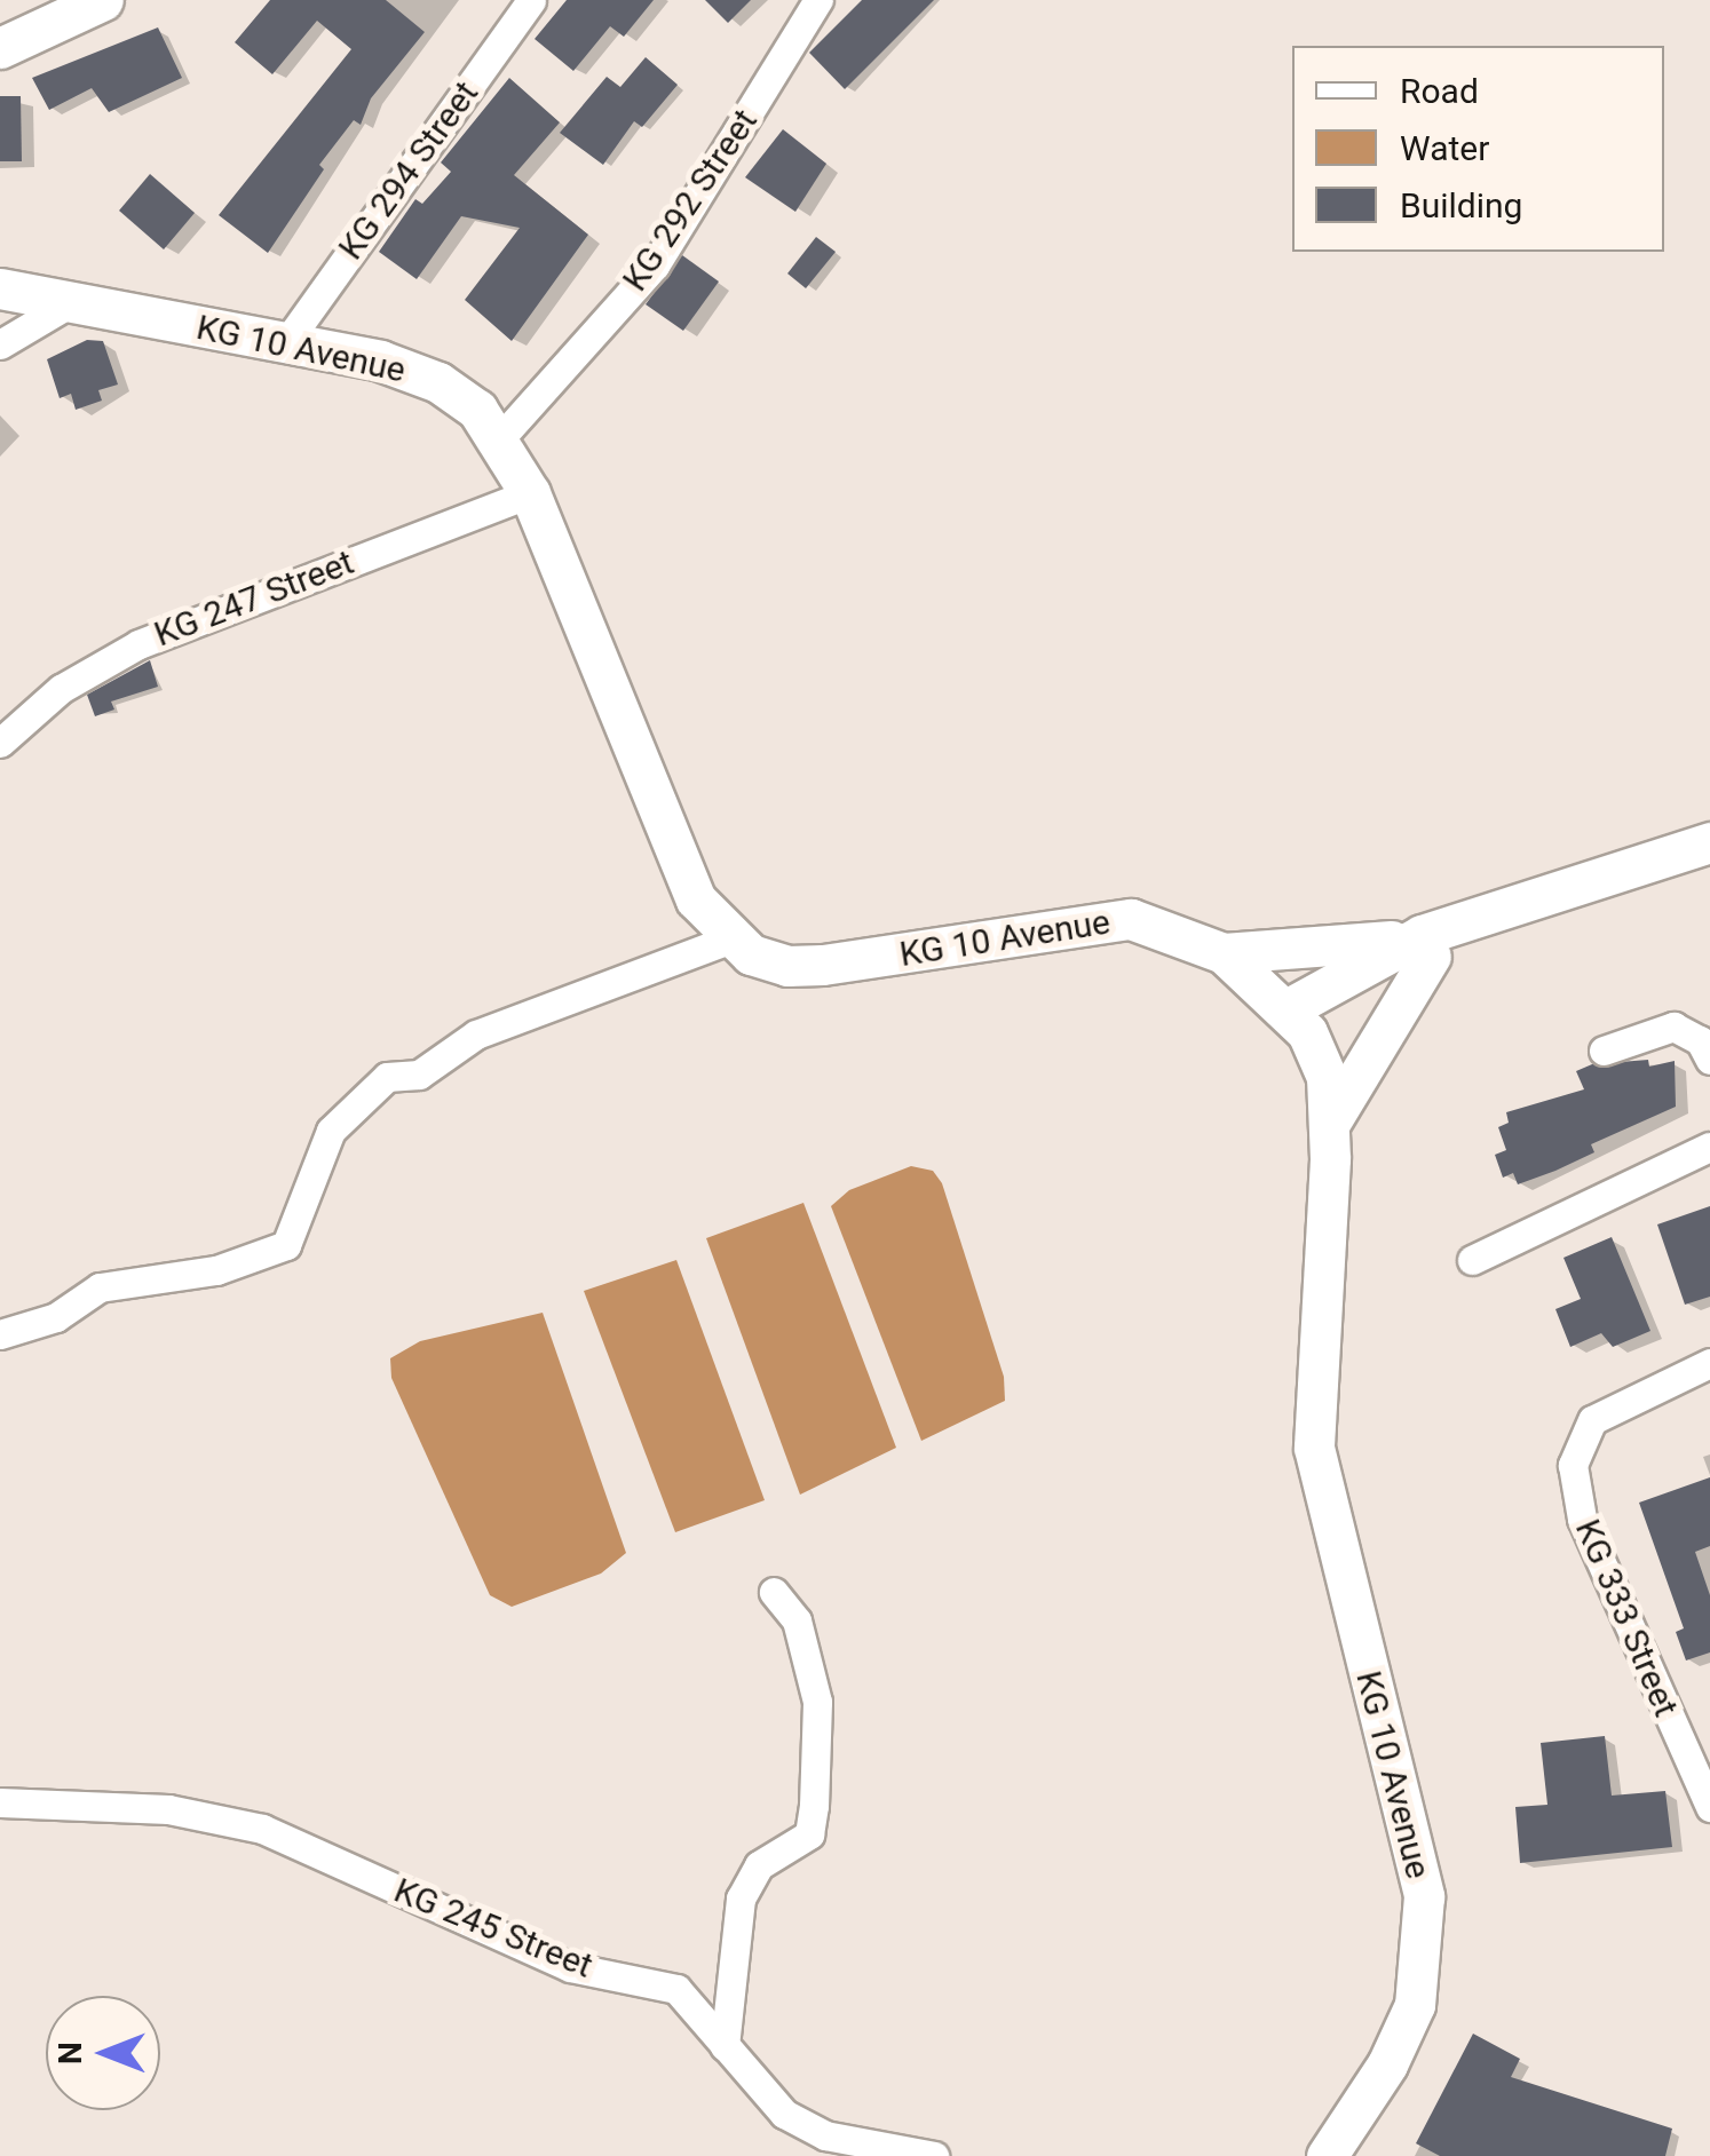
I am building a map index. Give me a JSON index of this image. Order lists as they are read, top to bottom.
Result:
{
  "streets": {
    "street": [
      "KG 294 Street",
      "KG 292 Street",
      "KG 10 Avenue",
      "KG 247 Street",
      "KG 333 Street",
      "KG 245 Street"
    ]
  },
  "crossings": [
    ["KG 294 Street", "KG 10 Avenue"],
    ["KG 292 Street", "KG 10 Avenue"],
    ["KG 10 Avenue", "KG 247 Street"]
  ],
  "legend": ["Road", "Water", "Building"],
  "north": "left"
}
